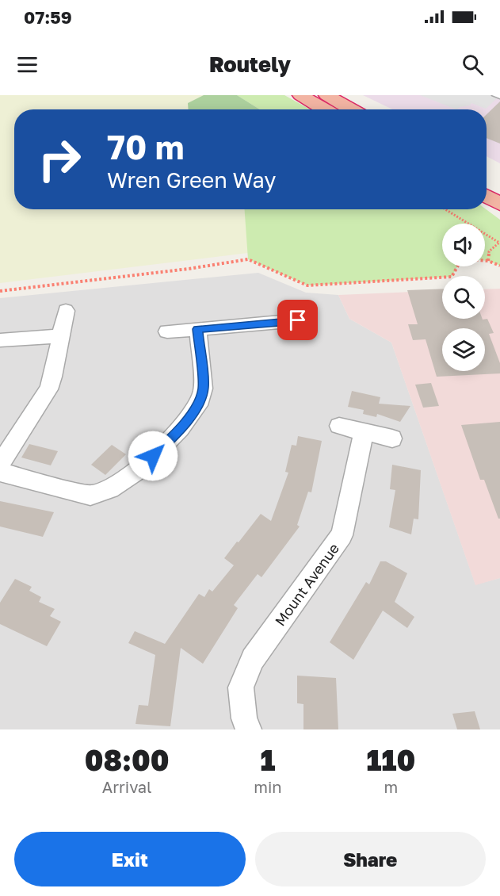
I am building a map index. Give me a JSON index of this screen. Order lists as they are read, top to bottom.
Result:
{
  "streets": {
    "street": ["Mount Avenue"]
  },
  "page": {
    "status": "07:59",
    "header": "Routely",
    "turn": ["70 m", "Wren Green Way"],
    "eta": [
      "08:00",
      "Arrival",
      "1",
      "min",
      "110",
      "m"
    ],
    "buttons": ["Exit", "Share"]
  }
}
